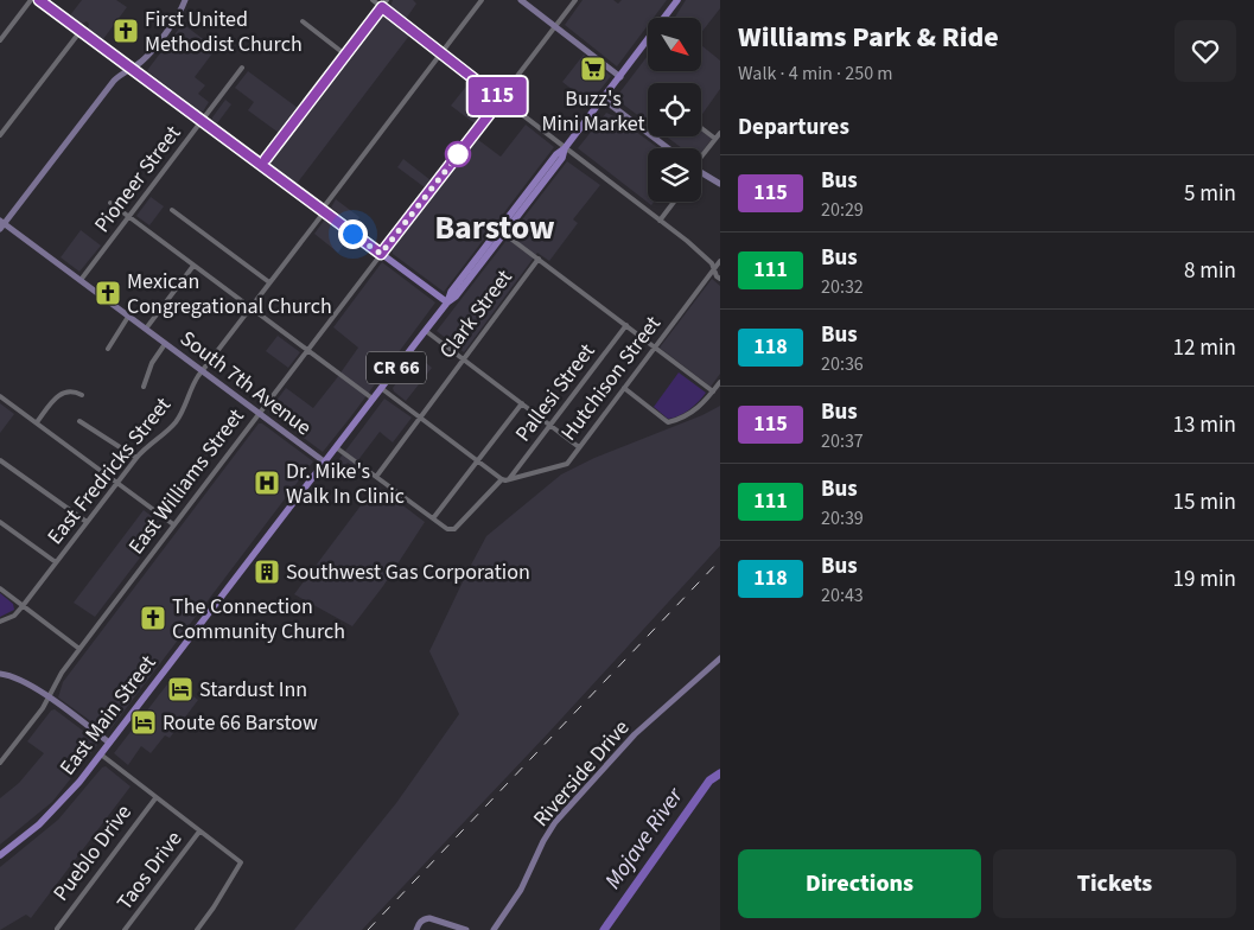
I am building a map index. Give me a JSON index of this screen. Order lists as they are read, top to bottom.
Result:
{
  "streets": {
    "main road": ["CR 66", "East Main Street"],
    "street": [
      "Pioneer Street",
      "Clark Street",
      "Hutchison Street",
      "South 7th Avenue",
      "Pallesi Street",
      "East Fredricks Street",
      "East Williams Street",
      "Riverside Drive",
      "Pueblo Drive",
      "Taos Drive"
    ]
  },
  "crossings": [
    ["Pioneer Street", "South 7th Avenue"],
    ["CR 66", "East Main Street"],
    ["Hutchison Street", "Pallesi Street"],
    ["South 7th Avenue", "East Fredricks Street"],
    ["South 7th Avenue", "East Williams Street"],
    ["South 7th Avenue", "East Main Street"]
  ],
  "districts": ["Barstow"],
  "water": ["Mojave River"],
  "places": {
    "church": ["First United Methodist Church", "Mexican Congregational Church", "The Connection Community Church"],
    "supermarket": ["Buzz's Mini Market"],
    "hospital": ["Dr. Mike's Walk In Clinic"],
    "building": ["Southwest Gas Corporation"],
    "hotel": ["Stardust Inn", "Route 66 Barstow"]
  },
  "lines": ["bus line 115"],
  "north": "bottom right",
  "page": {
    "on_map": "115",
    "heading": [
      ["Williams Park & Ride", "Walk · 4 min · 250 m"],
      "Departures"
    ],
    "list": [
      {
        "mark": "115",
        "name": "Bus",
        "note": "20:29",
        "value": "5 min"
      },
      {
        "mark": "111",
        "name": "Bus",
        "note": "20:32",
        "value": "8 min"
      },
      {
        "mark": "118",
        "name": "Bus",
        "note": "20:36",
        "value": "12 min"
      },
      {
        "mark": "115",
        "name": "Bus",
        "note": "20:37",
        "value": "13 min"
      },
      {
        "mark": "111",
        "name": "Bus",
        "note": "20:39",
        "value": "15 min"
      },
      {
        "mark": "118",
        "name": "Bus",
        "note": "20:43",
        "value": "19 min"
      }
    ],
    "buttons": ["Directions", "Tickets"]
  }
}
